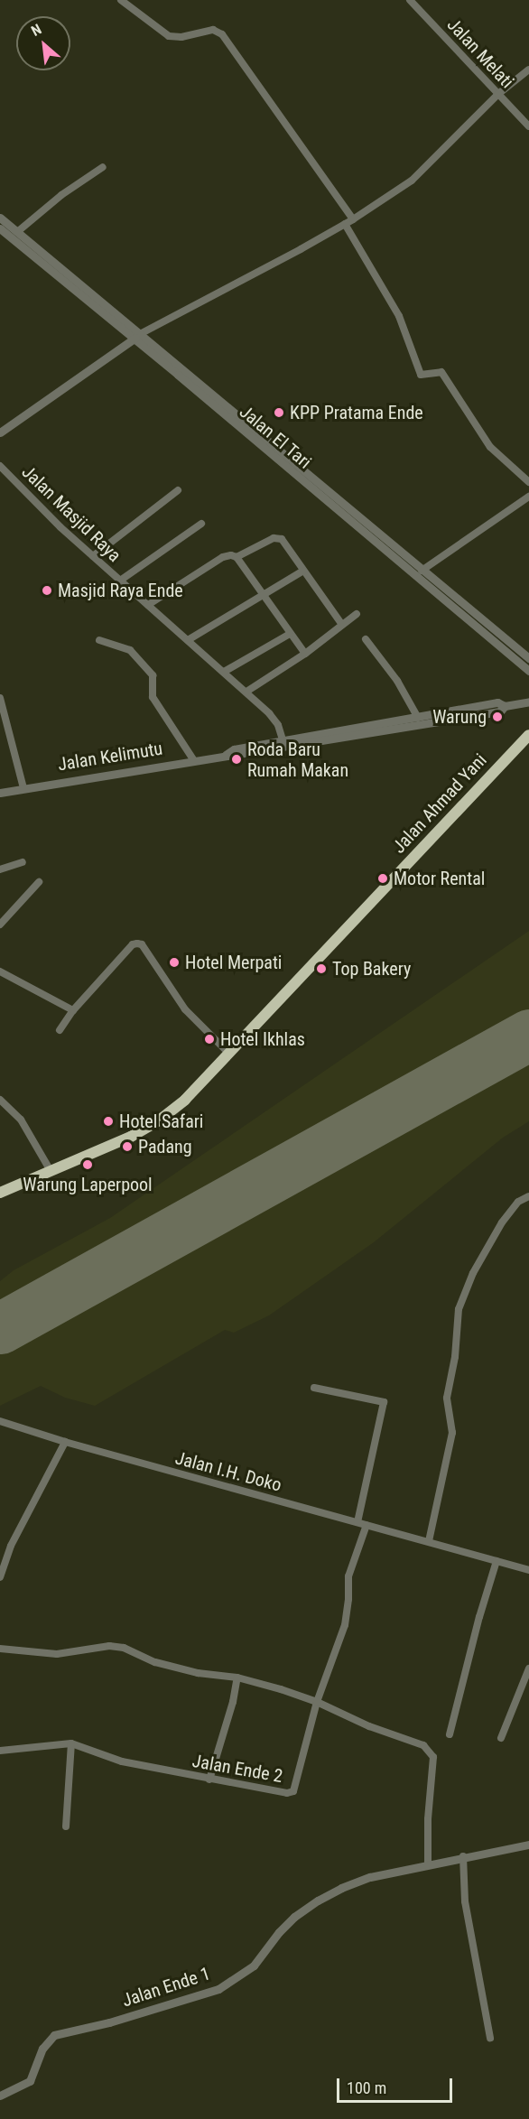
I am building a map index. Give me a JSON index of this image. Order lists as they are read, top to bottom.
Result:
{
  "streets": {
    "highway": ["Jalan Ahmad Yani"],
    "street": [
      "Jalan Melati",
      "Jalan El Tari",
      "Jalan Masjid Raya",
      "Jalan Kelimutu",
      "Jalan I.H. Doko",
      "Jalan Ende 2",
      "Jalan Ende 1"
    ]
  },
  "crossings": [
    ["Jalan Masjid Raya", "Jalan Kelimutu"],
    ["Jalan I.H. Doko", "Jalan Ende 2"]
  ],
  "places": [
    "KPP Pratama Ende",
    "Masjid Raya Ende",
    "Warung",
    "Roda Baru Rumah Makan",
    "Motor Rental",
    "Hotel Merpati",
    "Top Bakery",
    "Hotel Ikhlas",
    "Hotel Safari",
    "Padang",
    "Warung Laperpool"
  ],
  "scale_bar": "100 m",
  "north": "top left"
}
